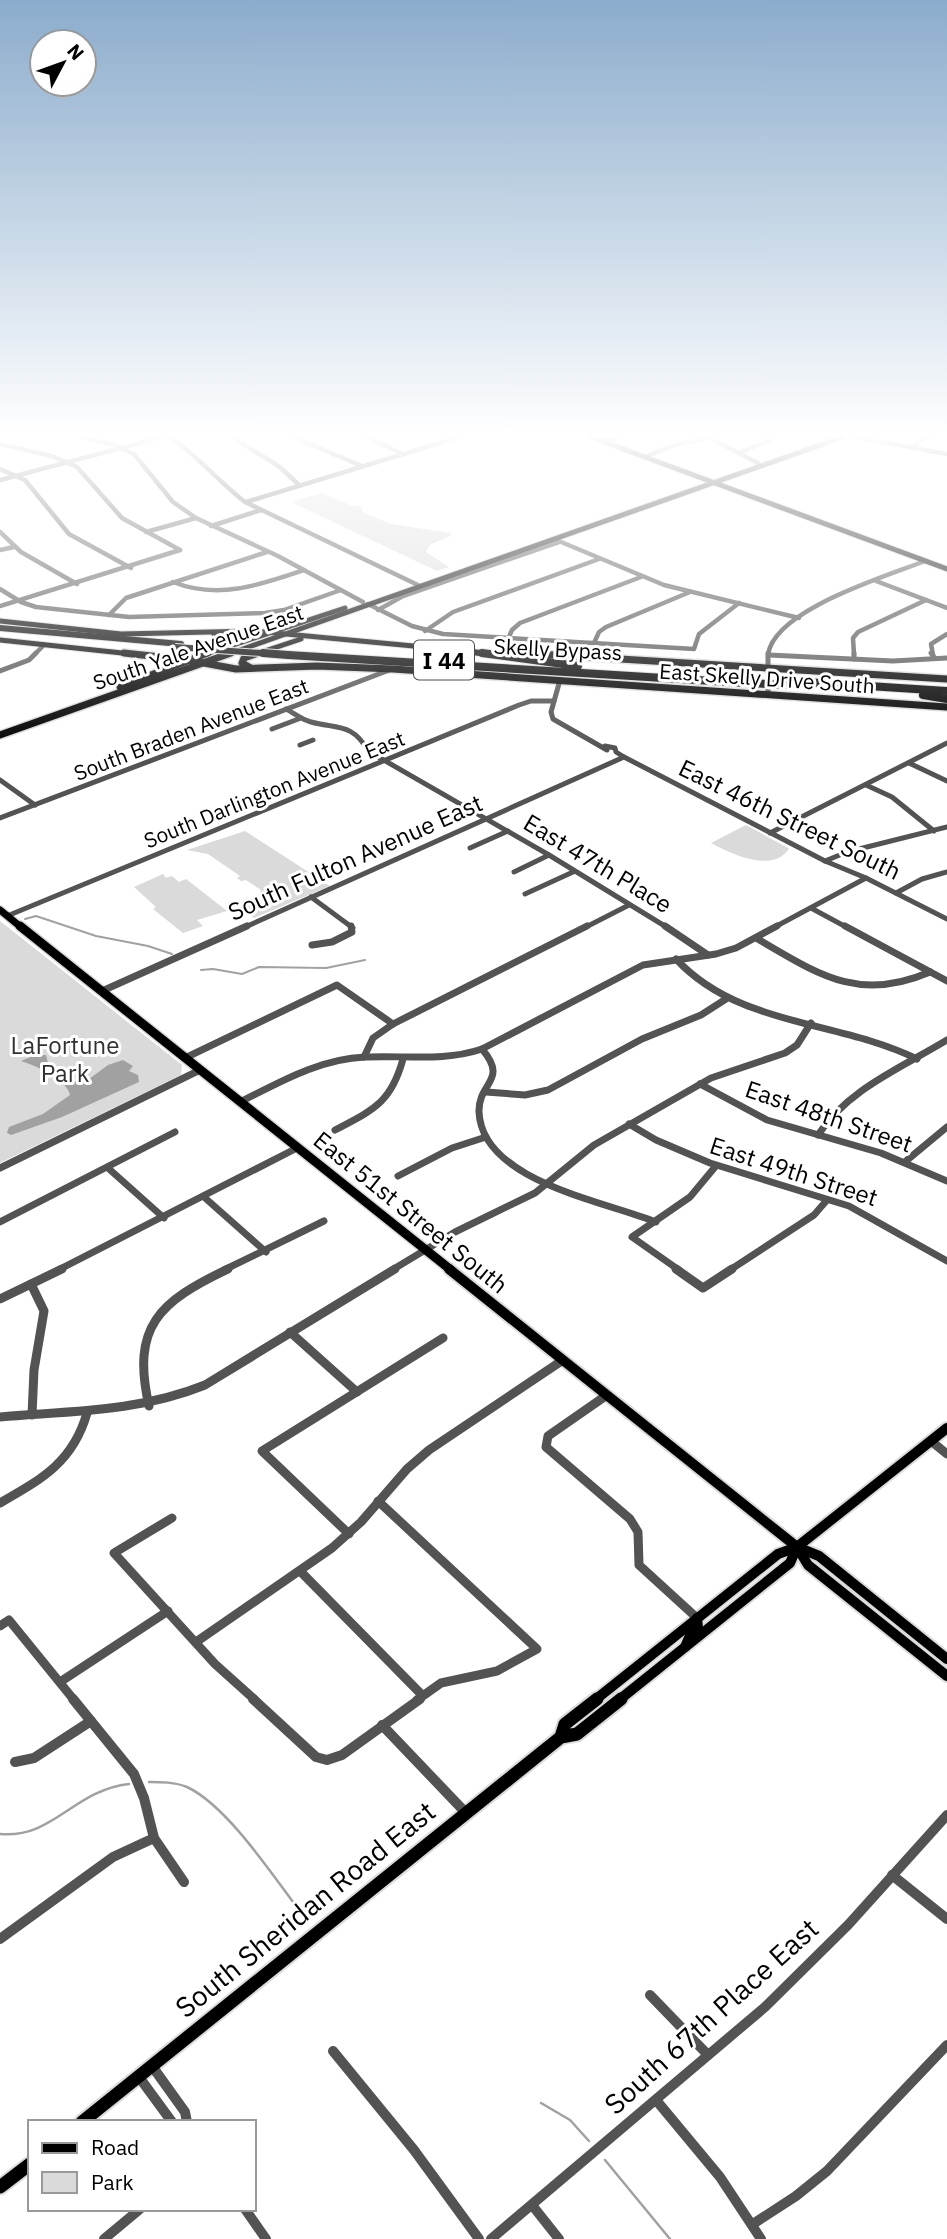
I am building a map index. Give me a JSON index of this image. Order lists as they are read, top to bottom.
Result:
{
  "streets": {
    "highway": ["Skelly Bypass", "I 44"],
    "main road": [
      "South Yale Avenue East",
      "East Skelly Drive South",
      "East 51st Street South",
      "South Sheridan Road East"
    ],
    "street": [
      "South Braden Avenue East",
      "South Darlington Avenue East",
      "East 46th Street South",
      "South Fulton Avenue East",
      "East 47th Place",
      "East 48th Street",
      "East 49th Street",
      "South 67th Place East"
    ]
  },
  "crossings": [
    ["South Yale Avenue East", "East Skelly Drive South"],
    ["East Skelly Drive South", "South Braden Avenue East"],
    ["South Braden Avenue East", "East 47th Place"],
    ["South Darlington Avenue East", "East 46th Street South"],
    ["South Darlington Avenue East", "East 47th Place"],
    ["South Darlington Avenue East", "East 51st Street South"],
    ["East 46th Street South", "South Fulton Avenue East"],
    ["South Fulton Avenue East", "East 47th Place"],
    ["South Fulton Avenue East", "East 51st Street South"],
    ["East 51st Street South", "South Sheridan Road East"]
  ],
  "parks": ["LaFortune Park"],
  "legend": ["Road", "Park"],
  "north": "top right"
}
